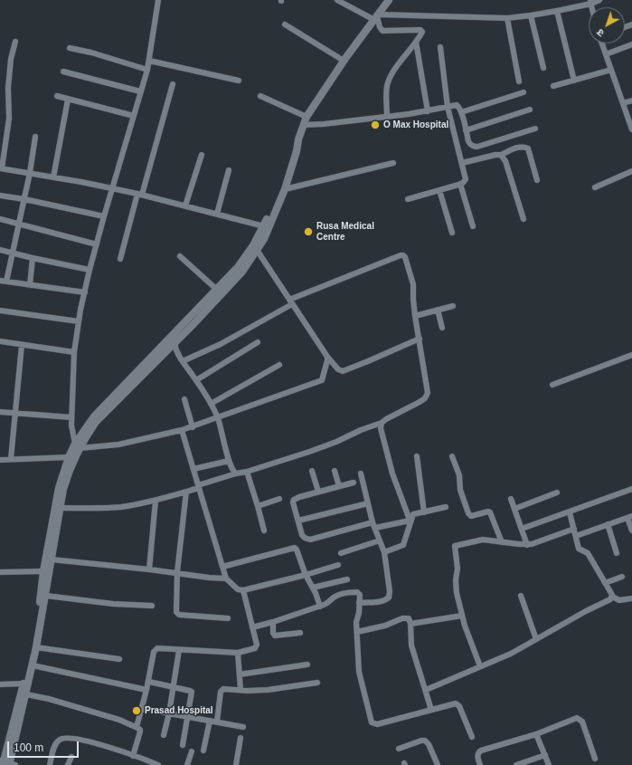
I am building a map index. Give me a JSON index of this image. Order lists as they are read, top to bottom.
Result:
{
  "places": ["O Max Hospital", "Rusa Medical Centre", "Prasad Hospital"],
  "scale_bar": "100 m",
  "north": "bottom left"
}
